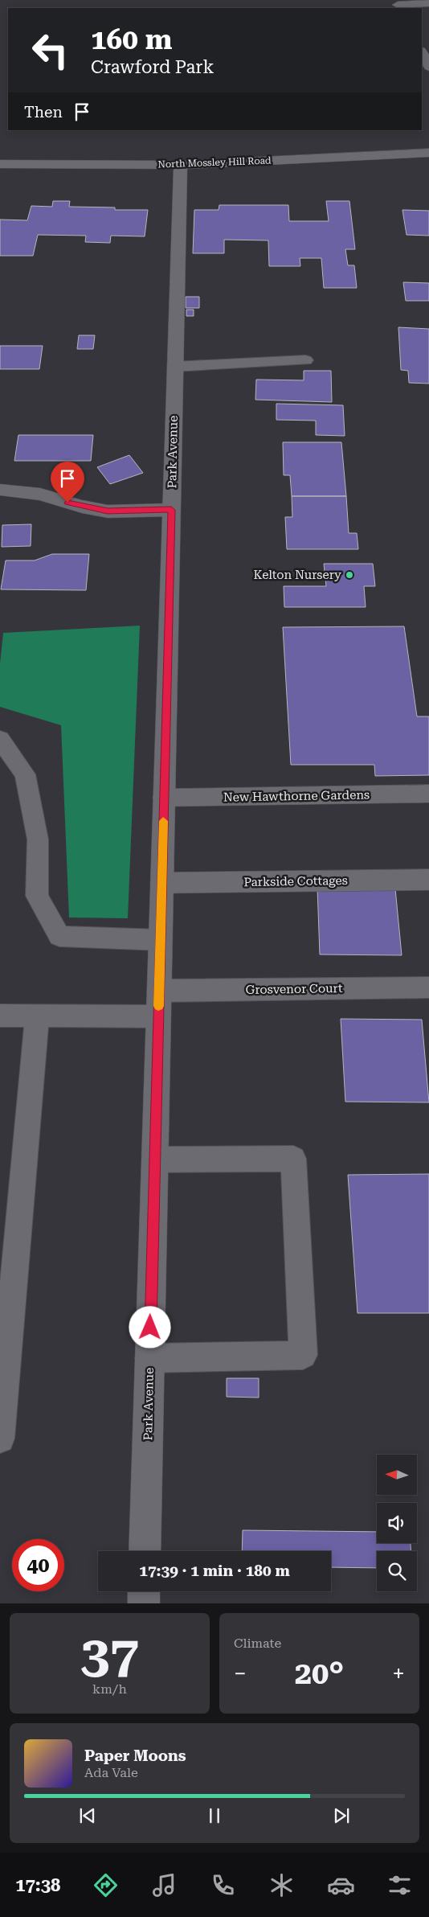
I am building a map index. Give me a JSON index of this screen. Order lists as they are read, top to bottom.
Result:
{
  "streets": {
    "street": [
      "North Mossley Hill Road",
      "Park Avenue",
      "New Hawthorne Gardens",
      "Parkside Cottages"
    ],
    "lane": ["Grosvenor Court"]
  },
  "crossings": [
    ["North Mossley Hill Road", "Park Avenue"],
    ["Park Avenue", "New Hawthorne Gardens"],
    ["Park Avenue", "Parkside Cottages"],
    ["Park Avenue", "Grosvenor Court"]
  ],
  "places": ["Kelton Nursery"],
  "north": "left",
  "page": {
    "turn": ["160 m", "Crawford Park"],
    "then": "Then",
    "limit": "40",
    "trip": "17:39 · 1 min · 180 m",
    "tile": [
      ["37", "km/h"],
      "Climate"
    ],
    "heat": ["−", "20°", "+"],
    "song": ["Paper Moons", "Ada Vale"],
    "tabs": "17:38"
  }
}
